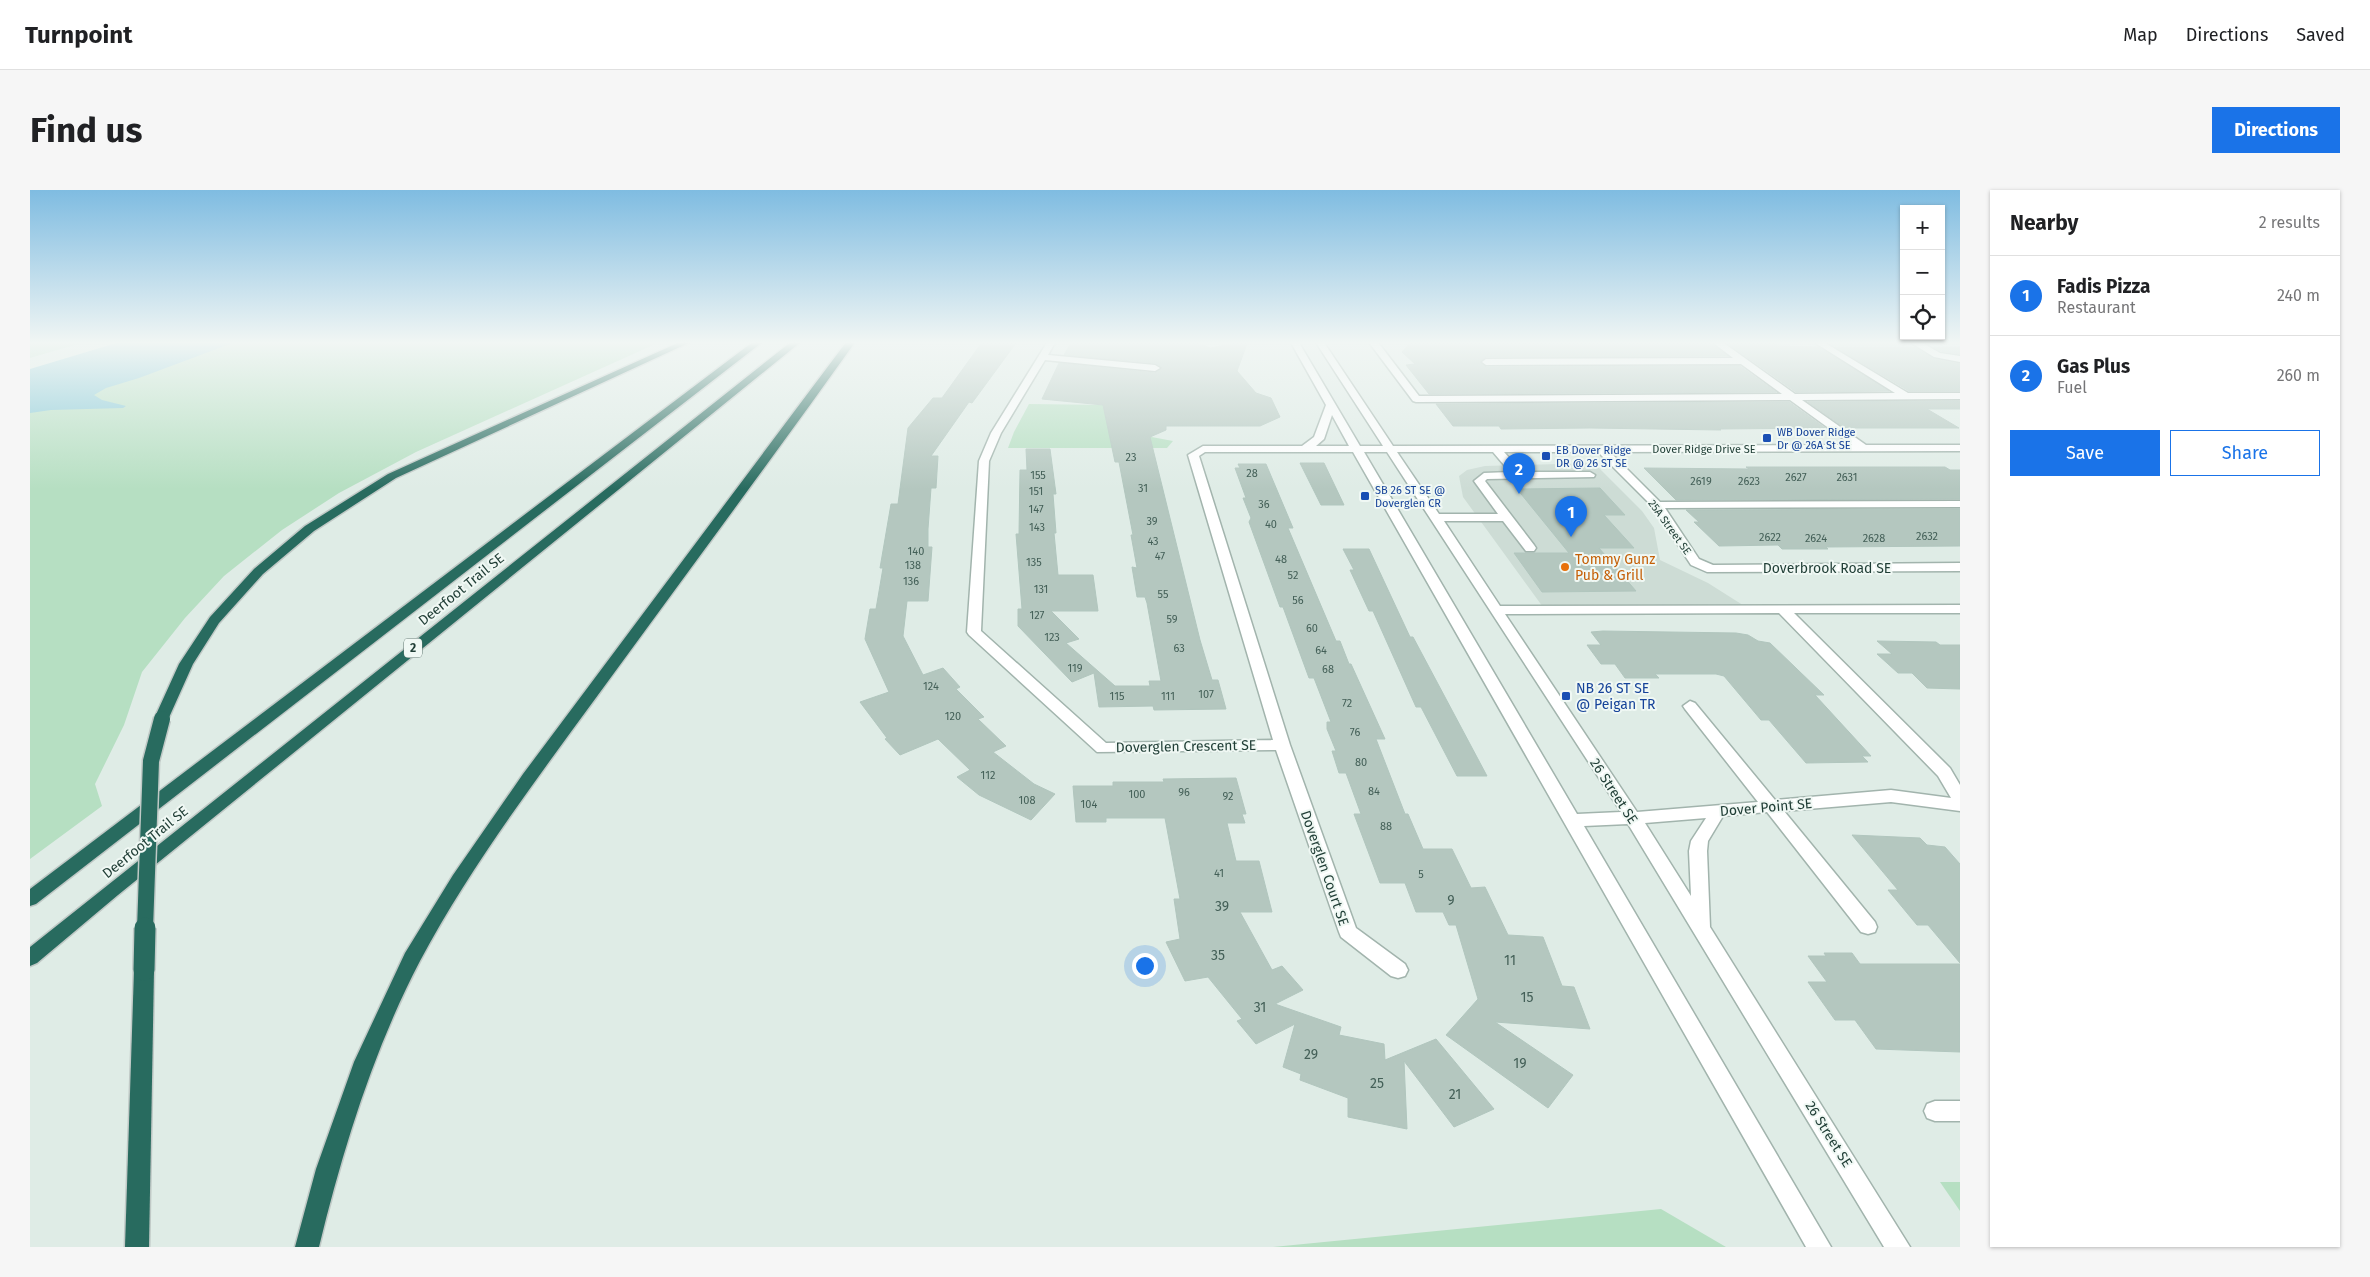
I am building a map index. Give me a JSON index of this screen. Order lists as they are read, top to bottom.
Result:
{
  "streets": {
    "highway": ["Deerfoot Trail SE", "2"],
    "street": [
      "Dover Ridge Drive SE",
      "25A Street SE",
      "Doverbrook Road SE",
      "Doverglen Crescent SE",
      "26 Street SE",
      "Dover Point SE",
      "Doverglen Court SE"
    ]
  },
  "crossings": [
    ["Dover Ridge Drive SE", "25A Street SE"],
    ["Dover Ridge Drive SE", "26 Street SE"],
    ["25A Street SE", "Doverbrook Road SE"],
    ["Doverglen Crescent SE", "Doverglen Court SE"],
    ["26 Street SE", "Dover Point SE"]
  ],
  "places": {
    "transit": [
      "WB Dover Ridge Dr @ 26A St SE",
      "EB Dover Ridge DR @ 26 ST SE",
      "SB 26 ST SE @ Doverglen CR",
      "NB 26 ST SE @ Peigan TR"
    ],
    "other": ["Tommy Gunz Pub & Grill"]
  },
  "house_numbers": [
    "23",
    "28",
    "155",
    "2627",
    "2631",
    "2619",
    "2623",
    "31",
    "151",
    "36",
    "147",
    "39",
    "40",
    "143",
    "2632",
    "2622",
    "2624",
    "2628",
    "43",
    "140",
    "47",
    "48",
    "135",
    "138",
    "52",
    "136",
    "131",
    "55",
    "56",
    "127",
    "59",
    "60",
    "123",
    "63",
    "64",
    "119",
    "68",
    "124",
    "107",
    "115",
    "111",
    "72",
    "120",
    "76",
    "80",
    "112",
    "84",
    "96",
    "100",
    "92",
    "108",
    "104",
    "88",
    "41",
    "5",
    "9",
    "39",
    "35",
    "11",
    "15",
    "31",
    "29",
    "19",
    "25",
    "21"
  ],
  "page": {
    "header": "Turnpoint",
    "nav": ["Map", "Directions", "Saved"],
    "buttons": [
      "Directions",
      ["Save", "Share"]
    ],
    "title": "Find us",
    "heading": ["Nearby", "2 results"],
    "map_buttons": ["+", "−"],
    "list": [
      {
        "mark": "1",
        "name": "Fadis Pizza",
        "note": "Restaurant",
        "value": "240 m"
      },
      {
        "mark": "2",
        "name": "Gas Plus",
        "note": "Fuel",
        "value": "260 m"
      }
    ],
    "pins": ["2", "1"]
  }
}
